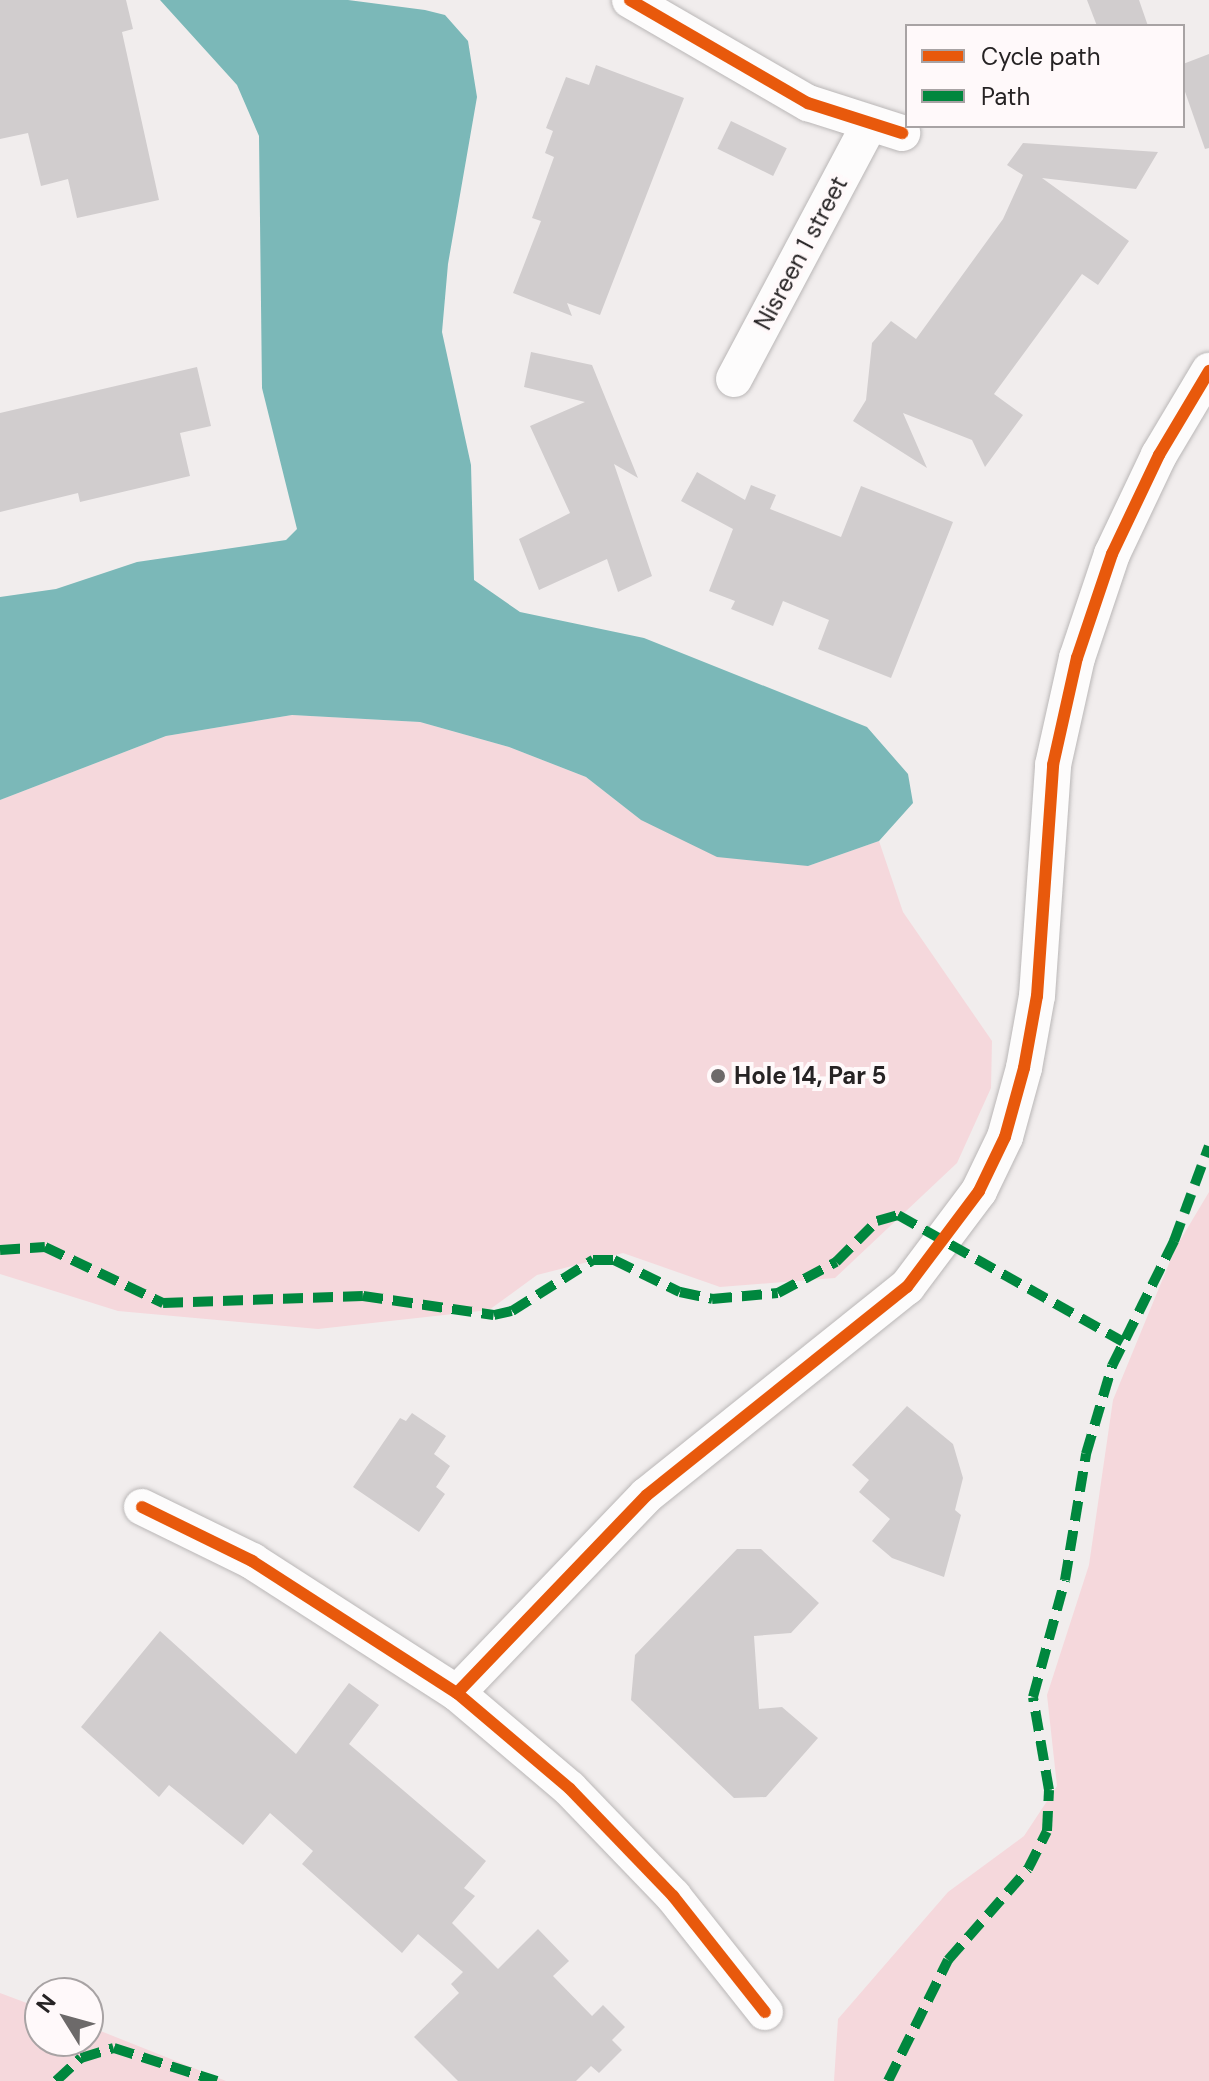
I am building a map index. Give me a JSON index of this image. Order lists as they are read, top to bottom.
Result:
{
  "streets": {
    "street": ["Nisreen 1 street"]
  },
  "places": ["Hole 14, Par 5"],
  "legend": ["Cycle path", "Path"],
  "north": "top left"
}
